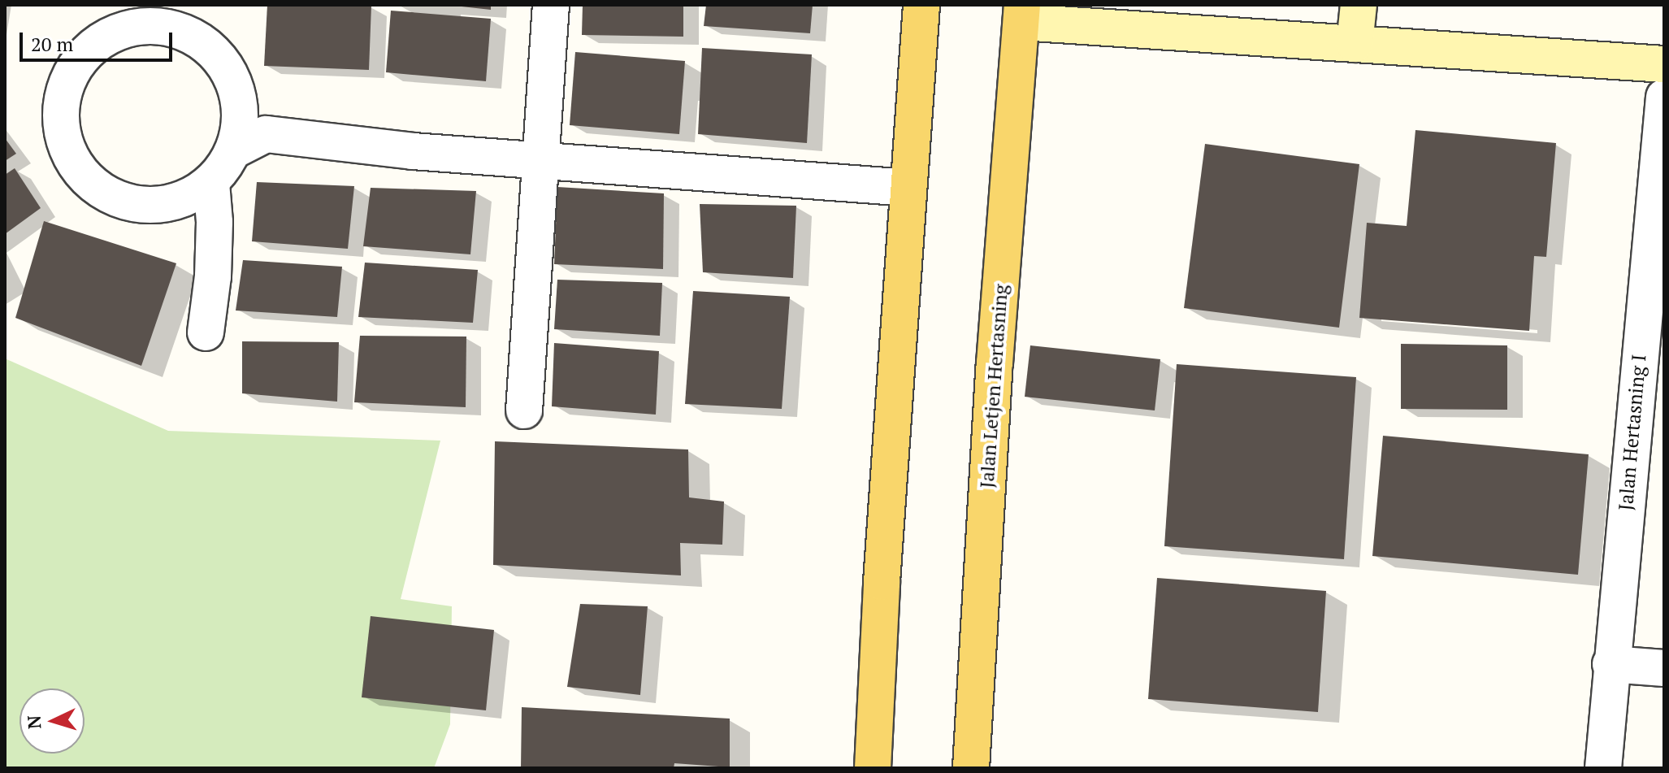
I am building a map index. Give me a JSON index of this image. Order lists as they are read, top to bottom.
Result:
{
  "streets": {
    "main road": ["Jalan Letjen Hertasning"],
    "street": ["Jalan Hertasning I"]
  },
  "scale_bar": "20 m",
  "north": "left"
}
